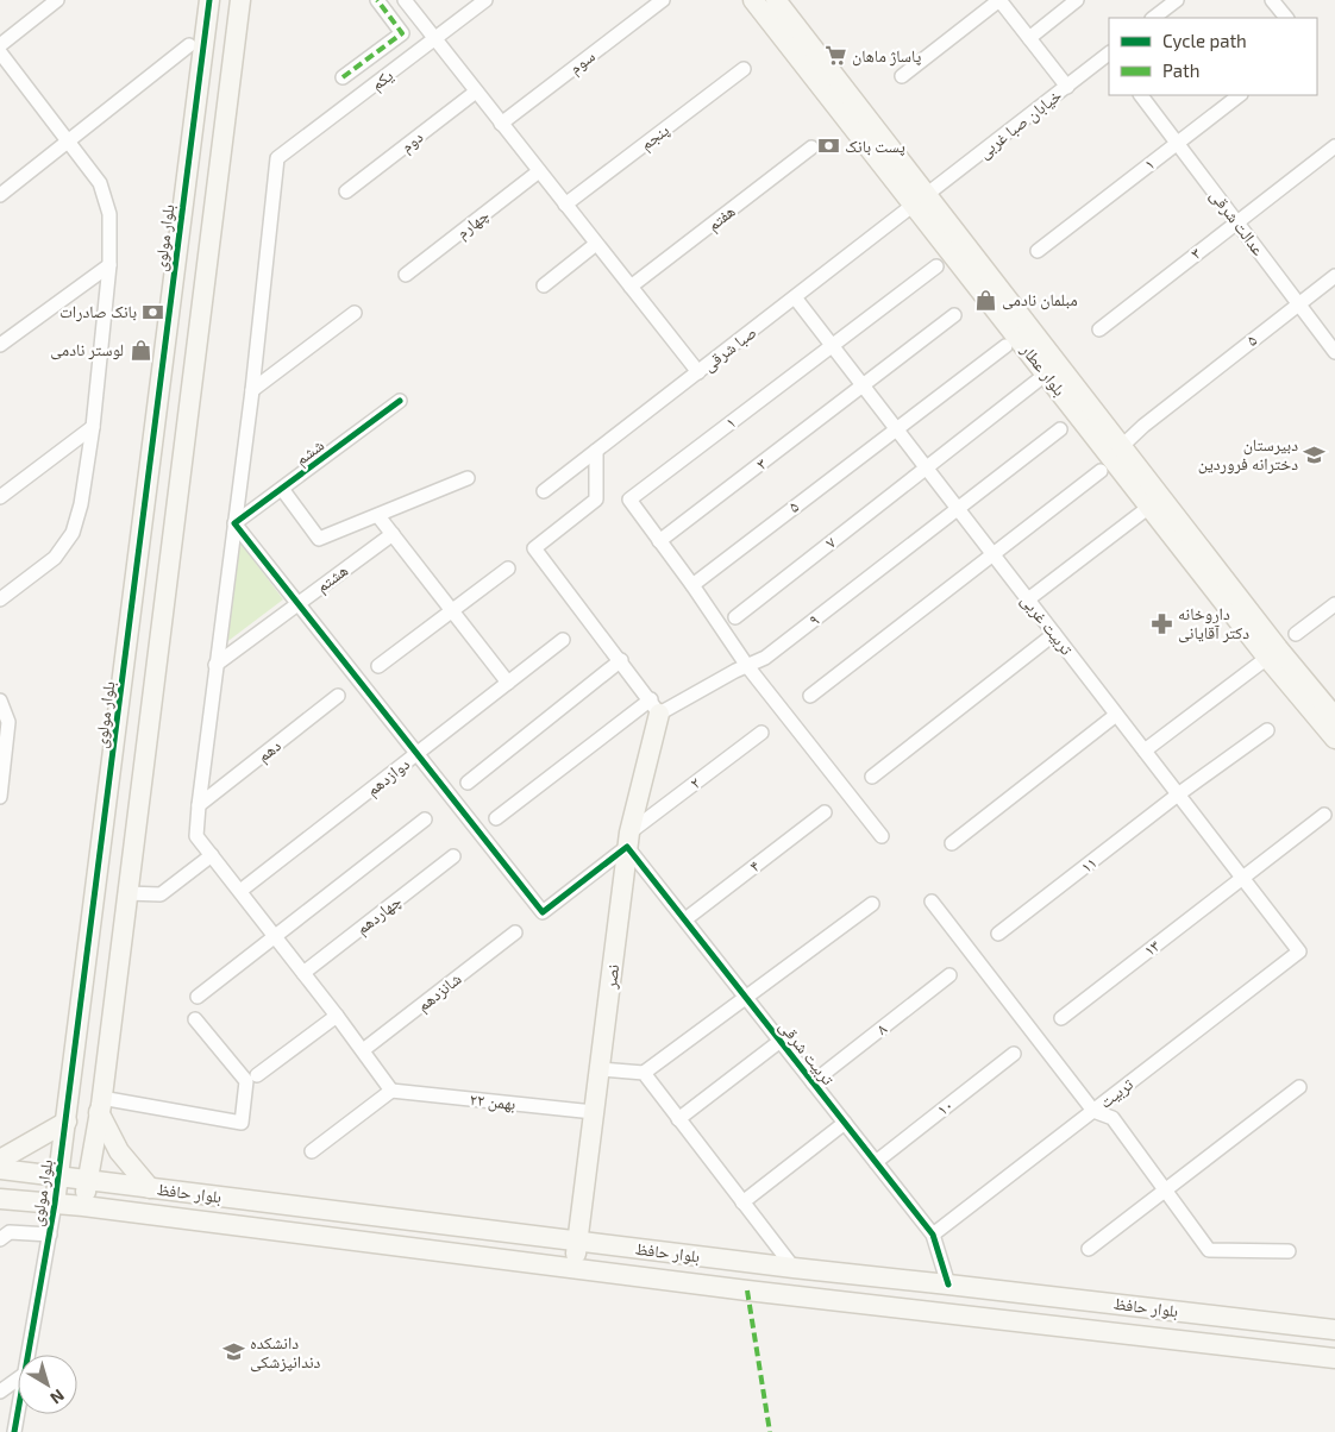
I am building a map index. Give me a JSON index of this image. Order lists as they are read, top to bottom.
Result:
{
  "streets": {
    "street": [
      "سوم",
      "یکم",
      "خیابان صبا غربی",
      "پنجم",
      "دوم",
      "۱",
      "هفتم",
      "عدالت شرقی",
      "چهارم",
      "بلوار مولوی",
      "۳",
      "۵",
      "صبا شرقی",
      "بلوار عطار",
      "ششم",
      "۷",
      "هشتم",
      "۹",
      "تربیت غربی",
      "دهم",
      "دوازدهم",
      "۲",
      "۱۱",
      "۴",
      "چهاردهم",
      "۱۳",
      "نصر",
      "شانزدهم",
      "۸",
      "تربیت شرقی",
      "تربیت",
      "۲۲ بهمن",
      "۱۰",
      "بلوار حافظ"
    ]
  },
  "crossings": [
    ["خیابان صبا غربی", "صبا شرقی"],
    ["خیابان صبا غربی", "بلوار عطار"],
    ["۱", "عدالت شرقی"],
    ["۱", "۳"],
    ["۱", "تربیت غربی"],
    ["عدالت شرقی", "۳"],
    ["عدالت شرقی", "۵"],
    ["بلوار مولوی", "بلوار حافظ"],
    ["۳", "تربیت غربی"],
    ["۵", "بلوار عطار"],
    ["۵", "تربیت غربی"],
    ["صبا شرقی", "بلوار عطار"],
    ["صبا شرقی", "تربیت غربی"],
    ["۷", "تربیت غربی"],
    ["۹", "تربیت غربی"],
    ["۹", "نصر"],
    ["تربیت غربی", "۱۱"],
    ["تربیت غربی", "۱۳"],
    ["تربیت غربی", "تربیت"],
    ["دوازدهم", "۲"],
    ["۲", "نصر"],
    ["۲", "تربیت شرقی"],
    ["۴", "تربیت شرقی"],
    ["نصر", "تربیت شرقی"],
    ["نصر", "۲۲ بهمن"],
    ["نصر", "بلوار حافظ"],
    ["۸", "تربیت شرقی"],
    ["تربیت شرقی", "تربیت"],
    ["تربیت شرقی", "۱۰"],
    ["تربیت شرقی", "بلوار حافظ"]
  ],
  "places": {
    "supermarket": ["پاساژ ماهان"],
    "bank": ["پست بانک", "بانک صادرات"],
    "shop": ["مبلمان نادمی", "لوستر نادمی"],
    "school or university": ["دبیرستان دخترانه فروردین", "دانشکده دندانپزشکی"],
    "pharmacy": ["داروخانه دکتر آقایانی"]
  },
  "legend": ["Cycle path", "Path"],
  "north": "bottom right"
}
